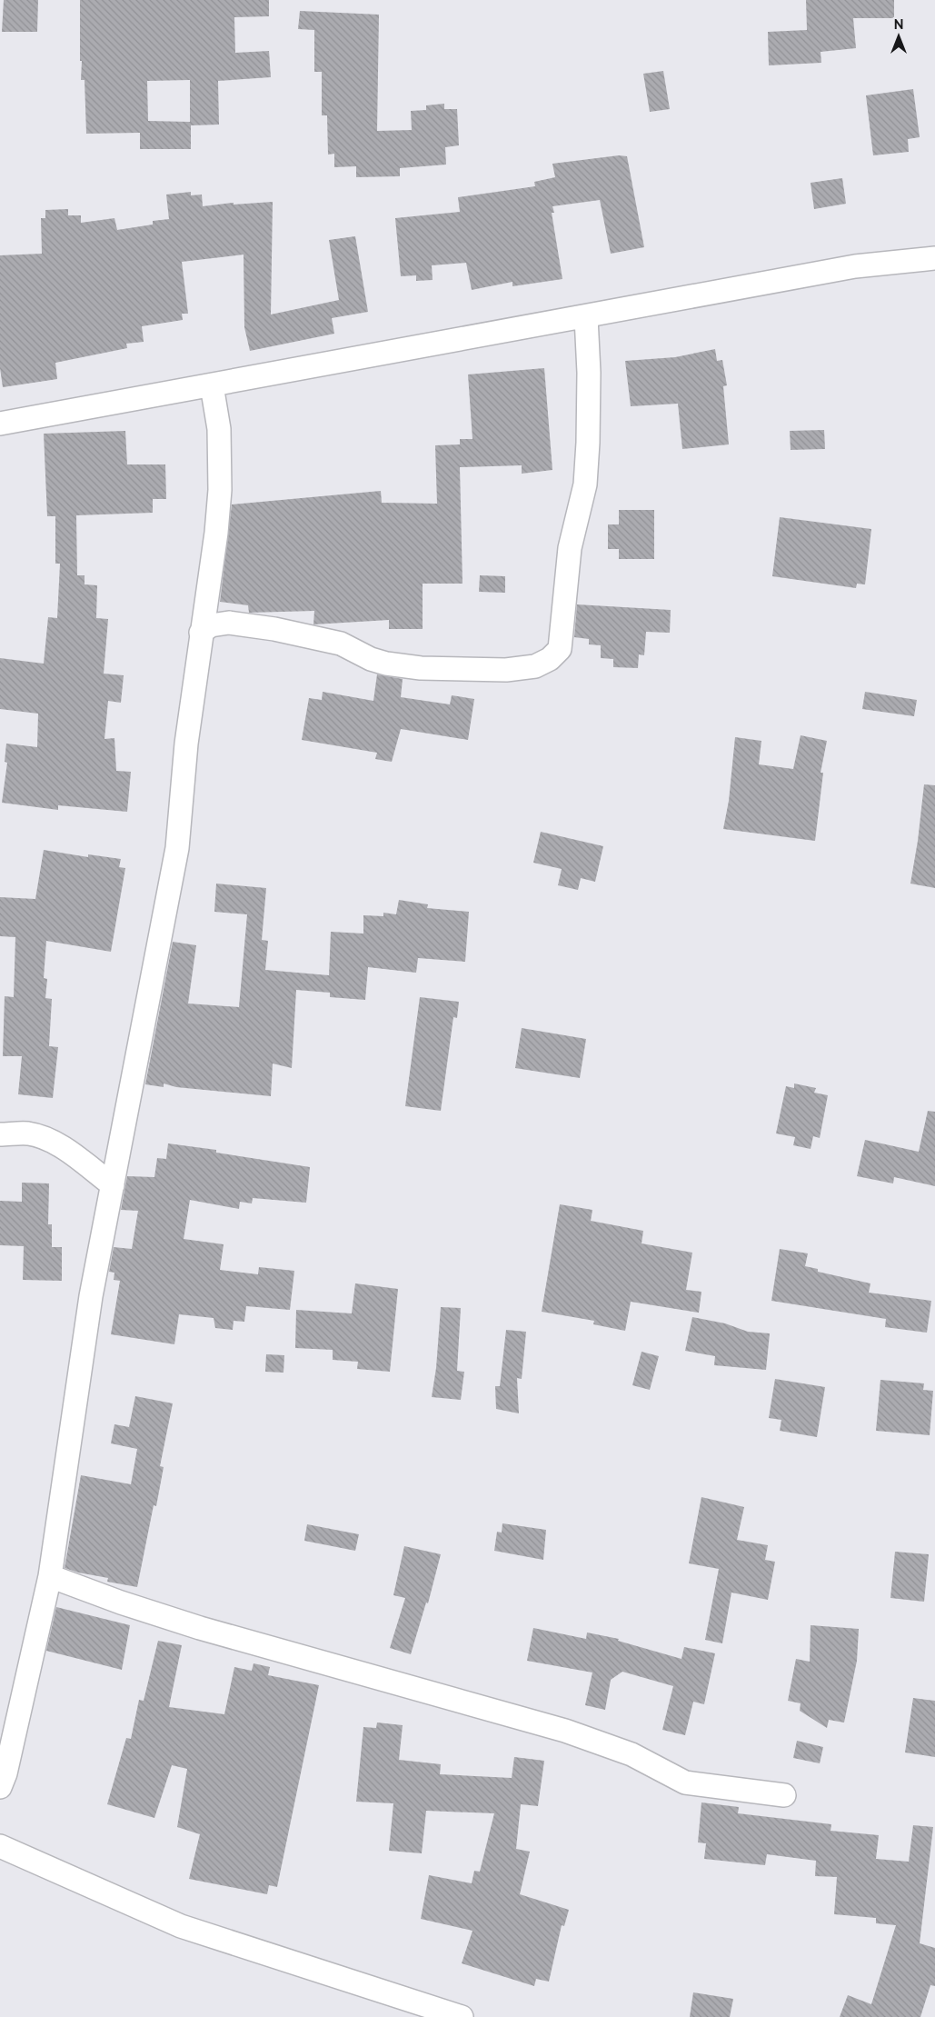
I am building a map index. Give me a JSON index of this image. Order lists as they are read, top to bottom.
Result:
{
  "north": "top"
}
